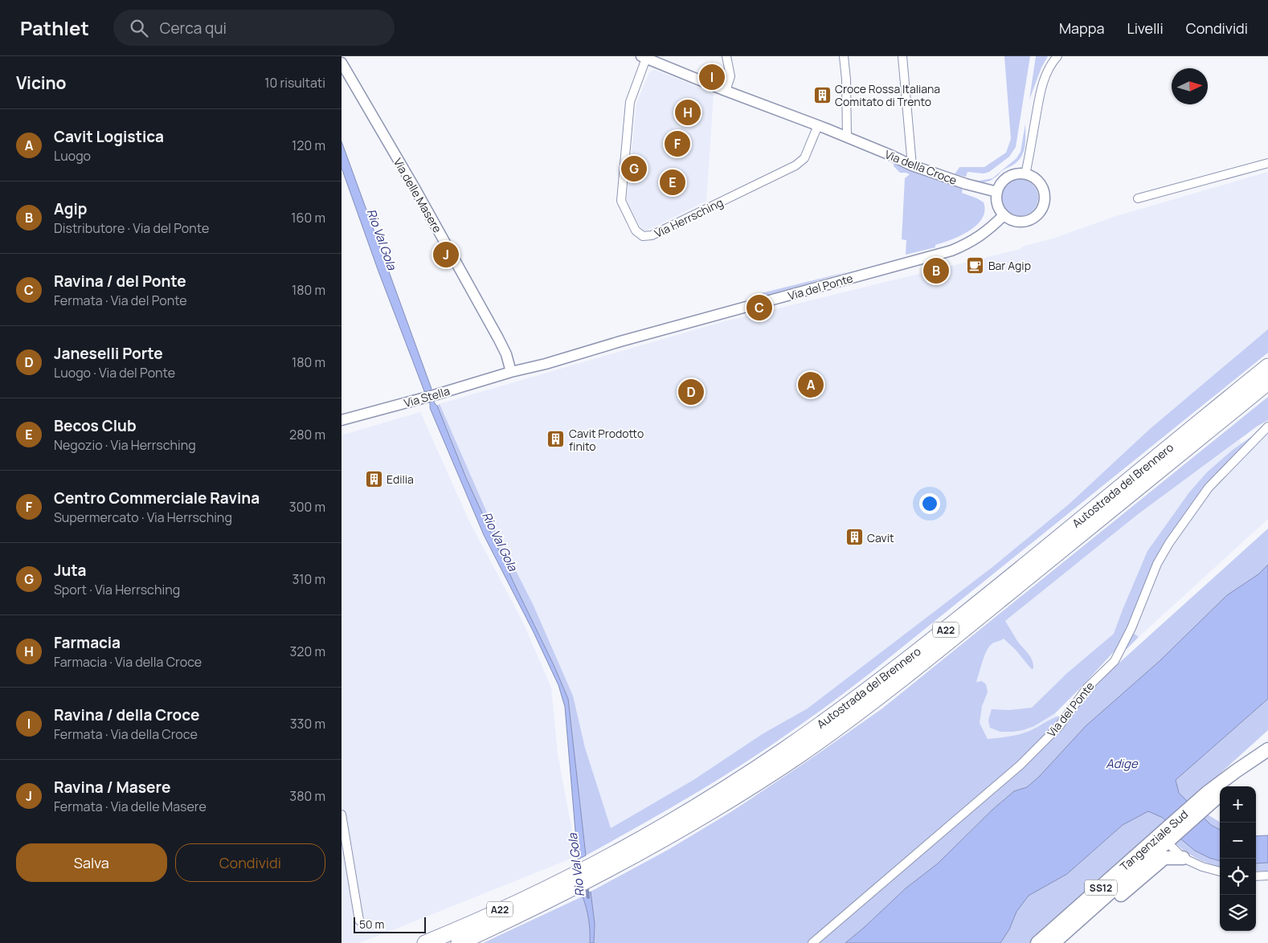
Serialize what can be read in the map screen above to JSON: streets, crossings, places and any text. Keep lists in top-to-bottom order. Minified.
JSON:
{"streets":{"highway":["Autostrada del Brennero","A22","Tangenziale Sud","SS12"],"street":["Via della Croce","Via delle Masere","Via Herrsching","Via del Ponte","Via Stella"]},"crossings":[["Via della Croce","Via Herrsching"],["Via della Croce","Via del Ponte"],["Via delle Masere","Via del Ponte"],["Via delle Masere","Via Stella"],["Via del Ponte","Via Stella"],["Tangenziale Sud","SS12"]],"water":["Rio Val Gola","Adige"],"places":{"building":["Croce Rossa Italiana Comitato di Trento","Cavit Prodotto finito","Edilia","Cavit"],"cafe":["Bar Agip"]},"scale_bar":"50 m","north":"right","page":{"header":"Pathlet","search":"Cerca qui","nav":["Mappa","Livelli","Condividi"],"heading":["Vicino","10 risultati"],"pins":["I","H","F","G","E","J","B","C","A","D"],"list":[{"mark":"A","name":"Cavit Logistica","note":"Luogo","value":"120 m"},{"mark":"B","name":"Agip","note":"Distributore · Via del Ponte","value":"160 m"},{"mark":"C","name":"Ravina / del Ponte","note":"Fermata · Via del Ponte","value":"180 m"},{"mark":"D","name":"Janeselli Porte","note":"Luogo · Via del Ponte","value":"180 m"},{"mark":"E","name":"Becos Club","note":"Negozio · Via Herrsching","value":"280 m"},{"mark":"F","name":"Centro Commerciale Ravina","note":"Supermercato · Via Herrsching","value":"300 m"},{"mark":"G","name":"Juta","note":"Sport · Via Herrsching","value":"310 m"},{"mark":"H","name":"Farmacia","note":"Farmacia · Via della Croce","value":"320 m"},{"mark":"I","name":"Ravina / della Croce","note":"Fermata · Via della Croce","value":"330 m"},{"mark":"J","name":"Ravina / Masere","note":"Fermata · Via delle Masere","value":"380 m"}],"map_buttons":["+","−"],"buttons":["Salva","Condividi"],"scale":"50 m"}}
